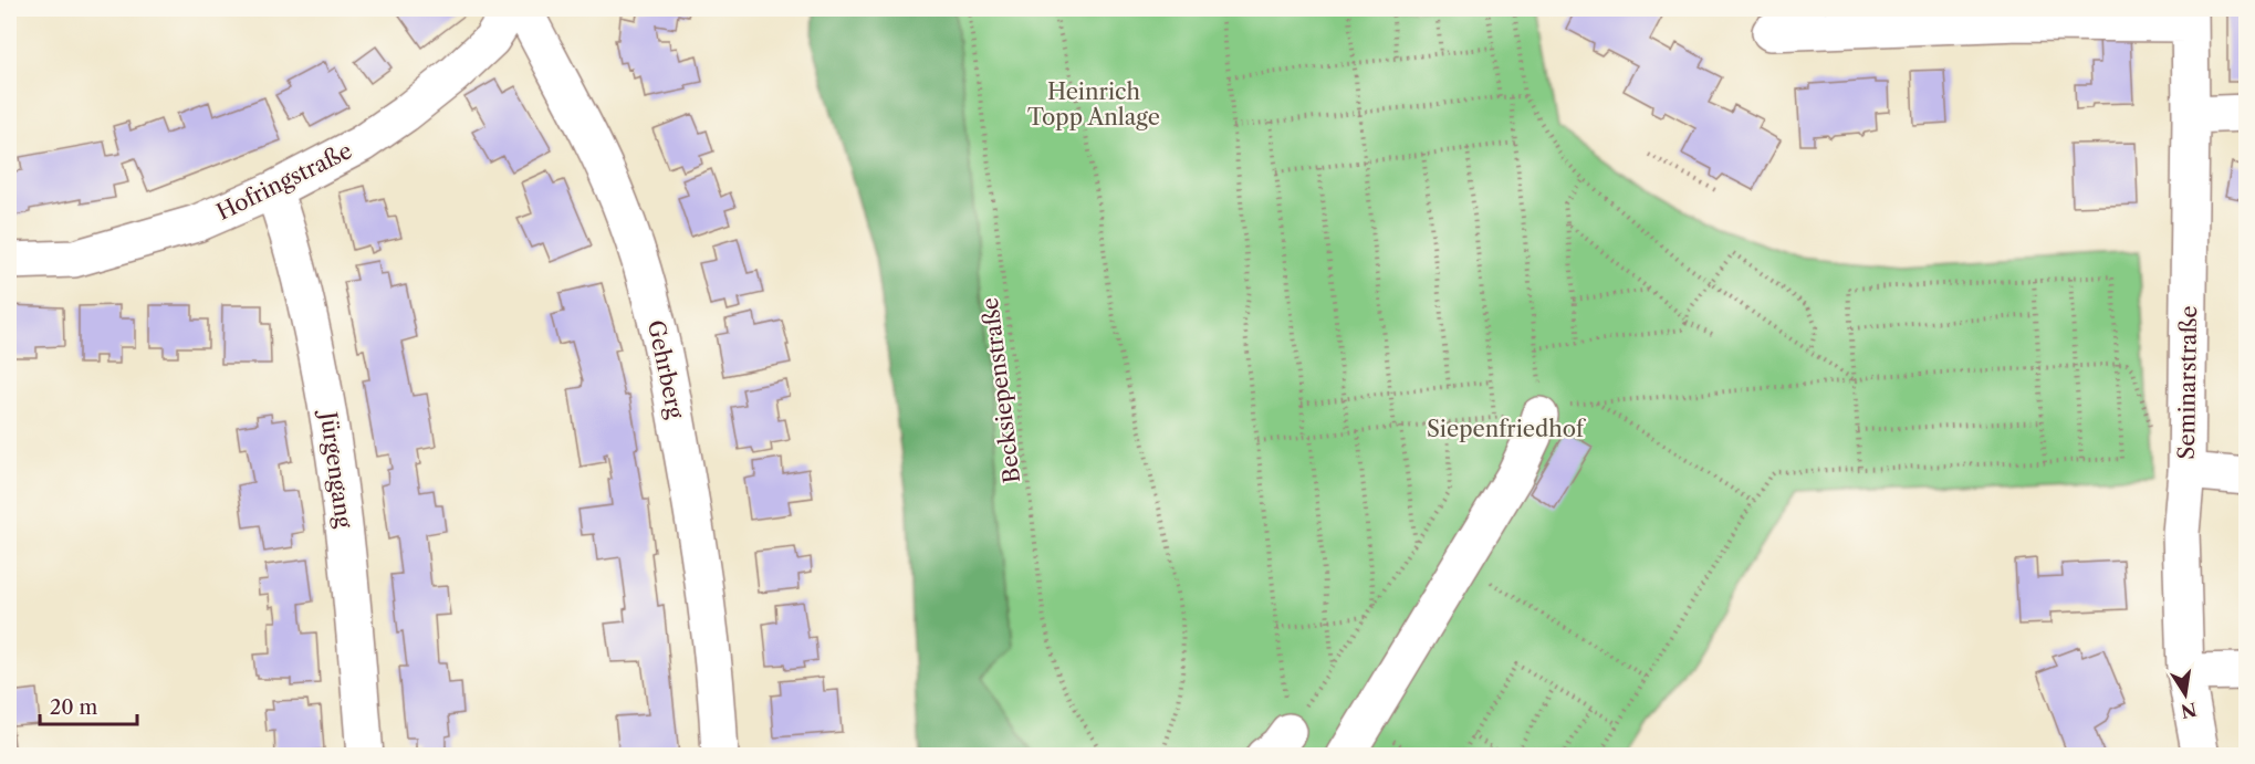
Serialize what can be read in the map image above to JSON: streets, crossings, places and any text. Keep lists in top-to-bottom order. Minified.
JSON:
{"streets":{"street":["Hofringstraße","Gehrberg","Seminarstraße","Jürgengang"],"path":["Becksiepenstraße"]},"crossings":[["Hofringstraße","Jürgengang"]],"parks":["Heinrich Topp Anlage","Siepenfriedhof"],"scale_bar":"20 m","north":"bottom"}
